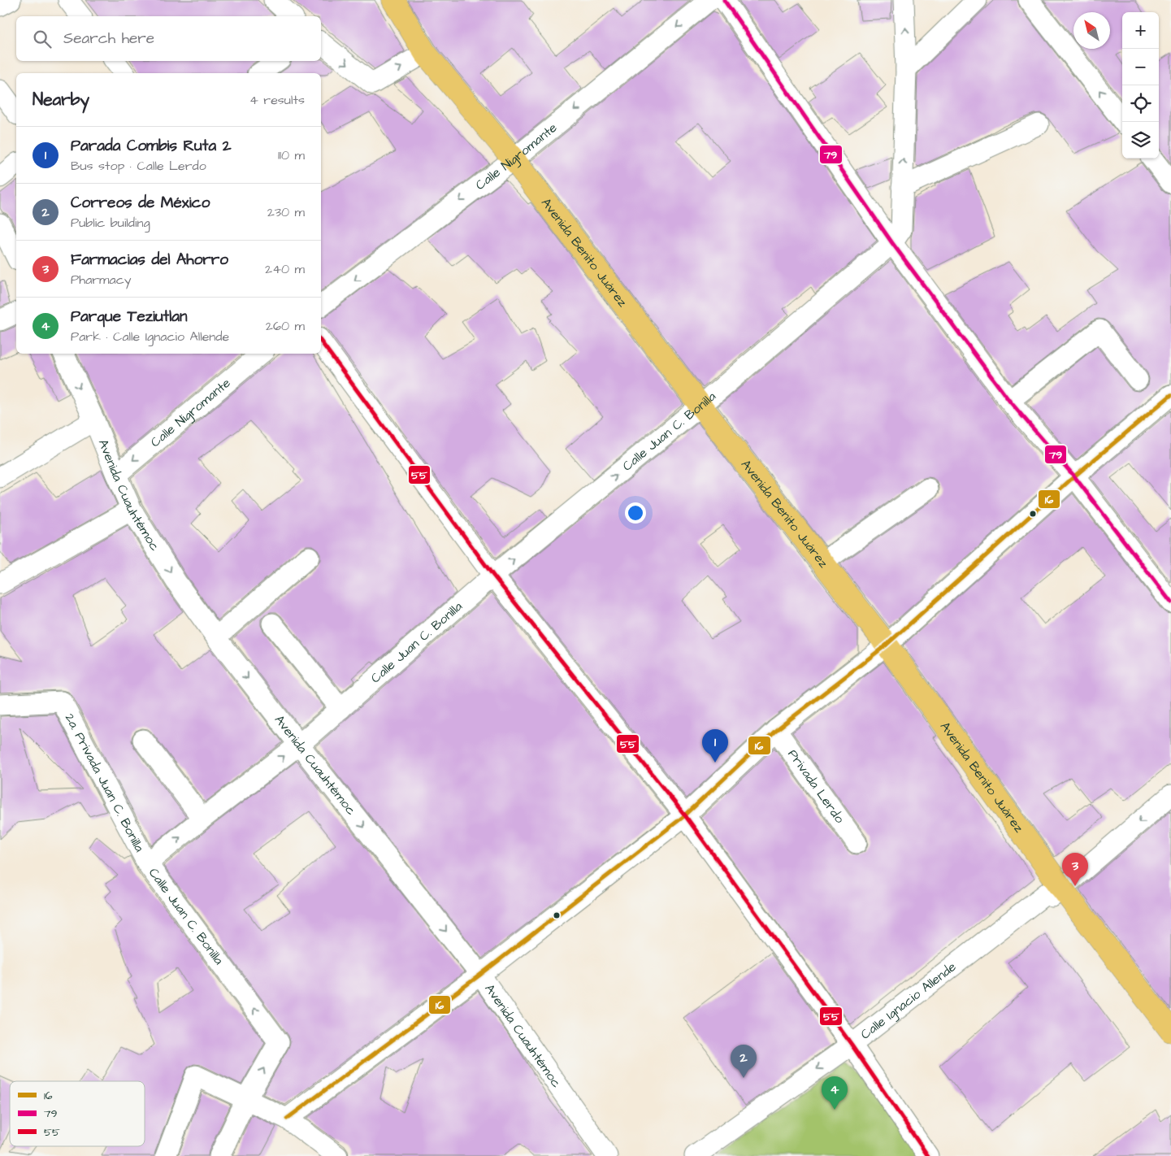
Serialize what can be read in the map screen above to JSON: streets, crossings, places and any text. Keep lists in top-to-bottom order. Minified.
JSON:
{"streets":{"main road":["Avenida Benito Juárez"],"street":["Calle Nigromante","Calle Juan C. Bonilla","Avenida Cuauhtémoc","2a. Privada Juan C. Bonilla","Privada Lerdo","Calle Ignacio Allende"]},"crossings":[["Calle Nigromante","Avenida Benito Juárez"],["Calle Nigromante","Avenida Cuauhtémoc"],["Avenida Benito Juárez","Calle Juan C. Bonilla"],["Avenida Benito Juárez","Calle Ignacio Allende"],["Calle Juan C. Bonilla","Avenida Cuauhtémoc"],["Calle Juan C. Bonilla","2a. Privada Juan C. Bonilla"]],"one_way":["Calle Nigromante","Calle Ignacio Allende"],"lines":["transit line 79","transit line 55","transit line 16"],"legend":["16","79","55"],"north":"top left","page":{"map_buttons":["+","−"],"search":"Search here","heading":["Nearby","4 results"],"list":[{"mark":"1","name":"Parada Combis Ruta 2","note":"Bus stop · Calle Lerdo","value":"110 m"},{"mark":"2","name":"Correos de México","note":"Public building","value":"230 m"},{"mark":"3","name":"Farmacias del Ahorro","note":"Pharmacy","value":"240 m"},{"mark":"4","name":"Parque Teziutlan","note":"Park · Calle Ignacio Allende","value":"260 m"}],"pins":["1","3","2","4"]}}
